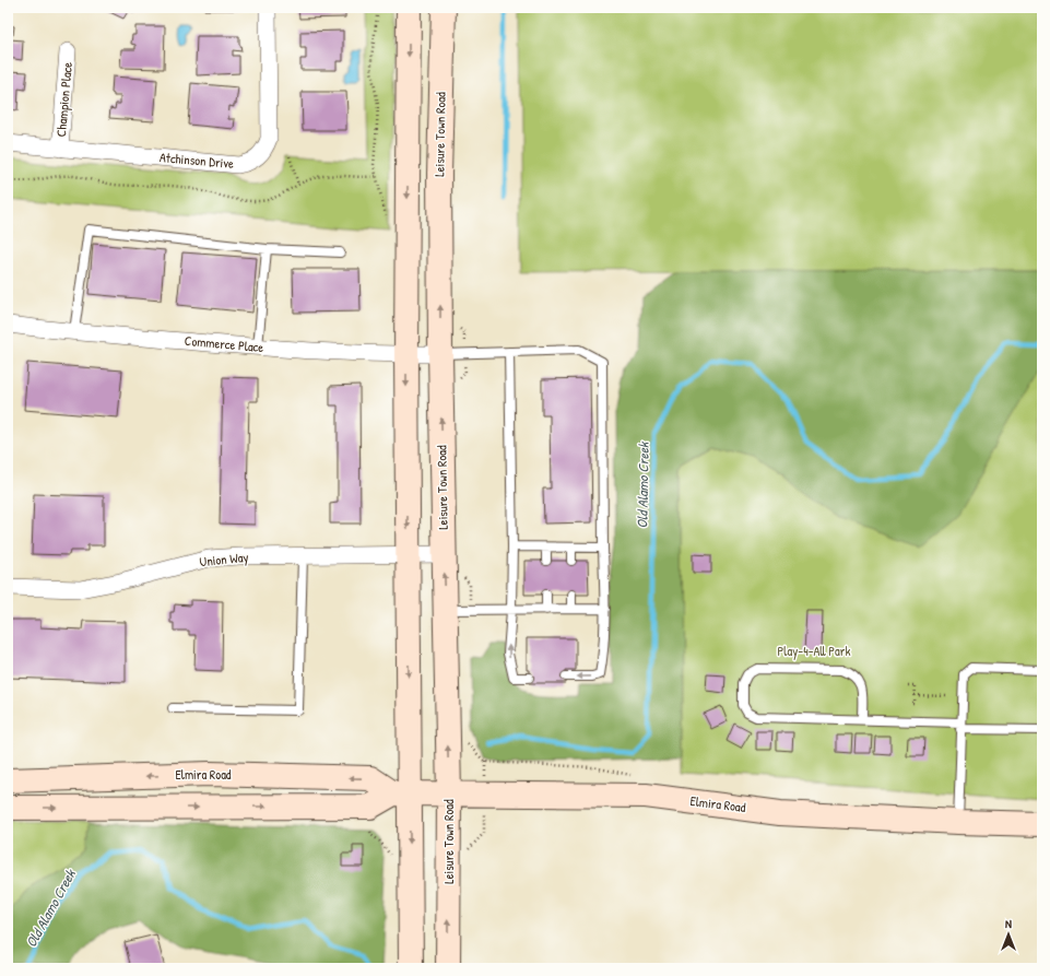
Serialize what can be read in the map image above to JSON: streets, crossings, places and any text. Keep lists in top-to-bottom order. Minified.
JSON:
{"streets":{"main road":["Leisure Town Road","Elmira Road"],"street":["Champion Place","Atchinson Drive","Commerce Place","Union Way"]},"crossings":[["Champion Place","Atchinson Drive"],["Leisure Town Road","Commerce Place"],["Leisure Town Road","Union Way"],["Leisure Town Road","Elmira Road"]],"water":["Old Alamo Creek"],"parks":["Play-4-All Park"],"north":"top"}
